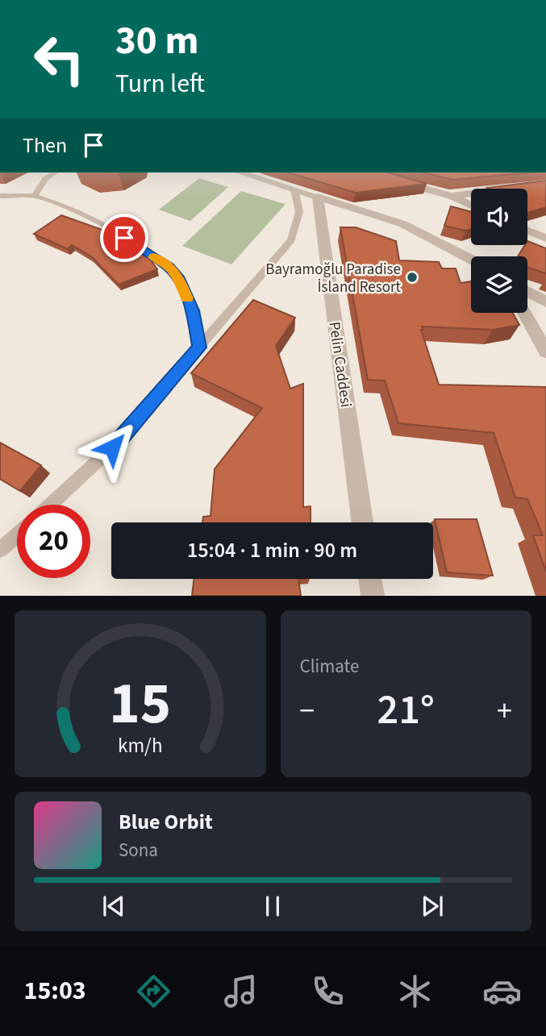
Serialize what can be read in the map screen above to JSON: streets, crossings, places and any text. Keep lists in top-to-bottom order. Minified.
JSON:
{"streets":{"street":["Pelin Caddesi"]},"places":["Bayramoğlu Paradise İsland Resort"],"page":{"turn":["30 m","Turn left"],"then":"Then","limit":"20","trip":"15:04 · 1 min · 90 m","tile":"Climate","heat":["−","21°","+"],"song":["Blue Orbit","Sona"],"tabs":"15:03","gauge":["15","km/h"]}}
